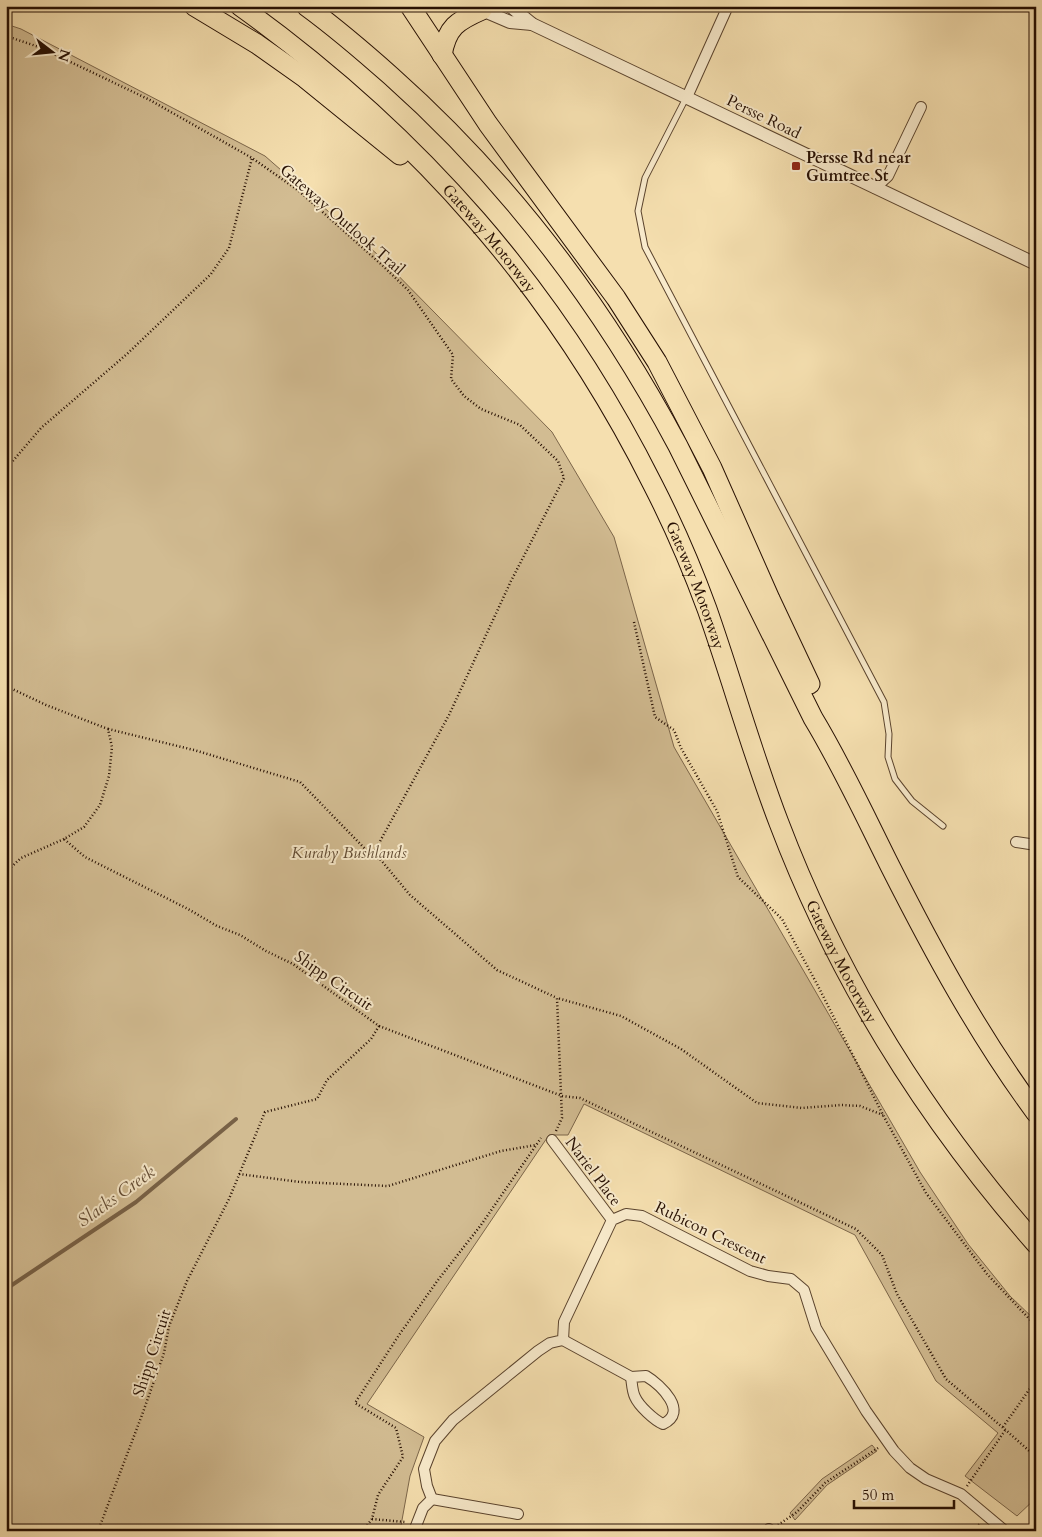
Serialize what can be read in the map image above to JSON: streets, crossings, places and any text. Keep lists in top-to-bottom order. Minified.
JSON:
{"streets":{"highway":["Gateway Motorway"],"street":["Persse Road","Nariel Place","Rubicon Crescent"],"path":["Gateway Outlook Trail","Shipp Circuit"]},"crossings":[["Nariel Place","Rubicon Crescent"]],"water":["Slacks Creek"],"parks":["Kuraby Bushlands"],"places":{"transit":["Persse Rd near Gumtree St"]},"scale_bar":"50 m","north":"right"}
